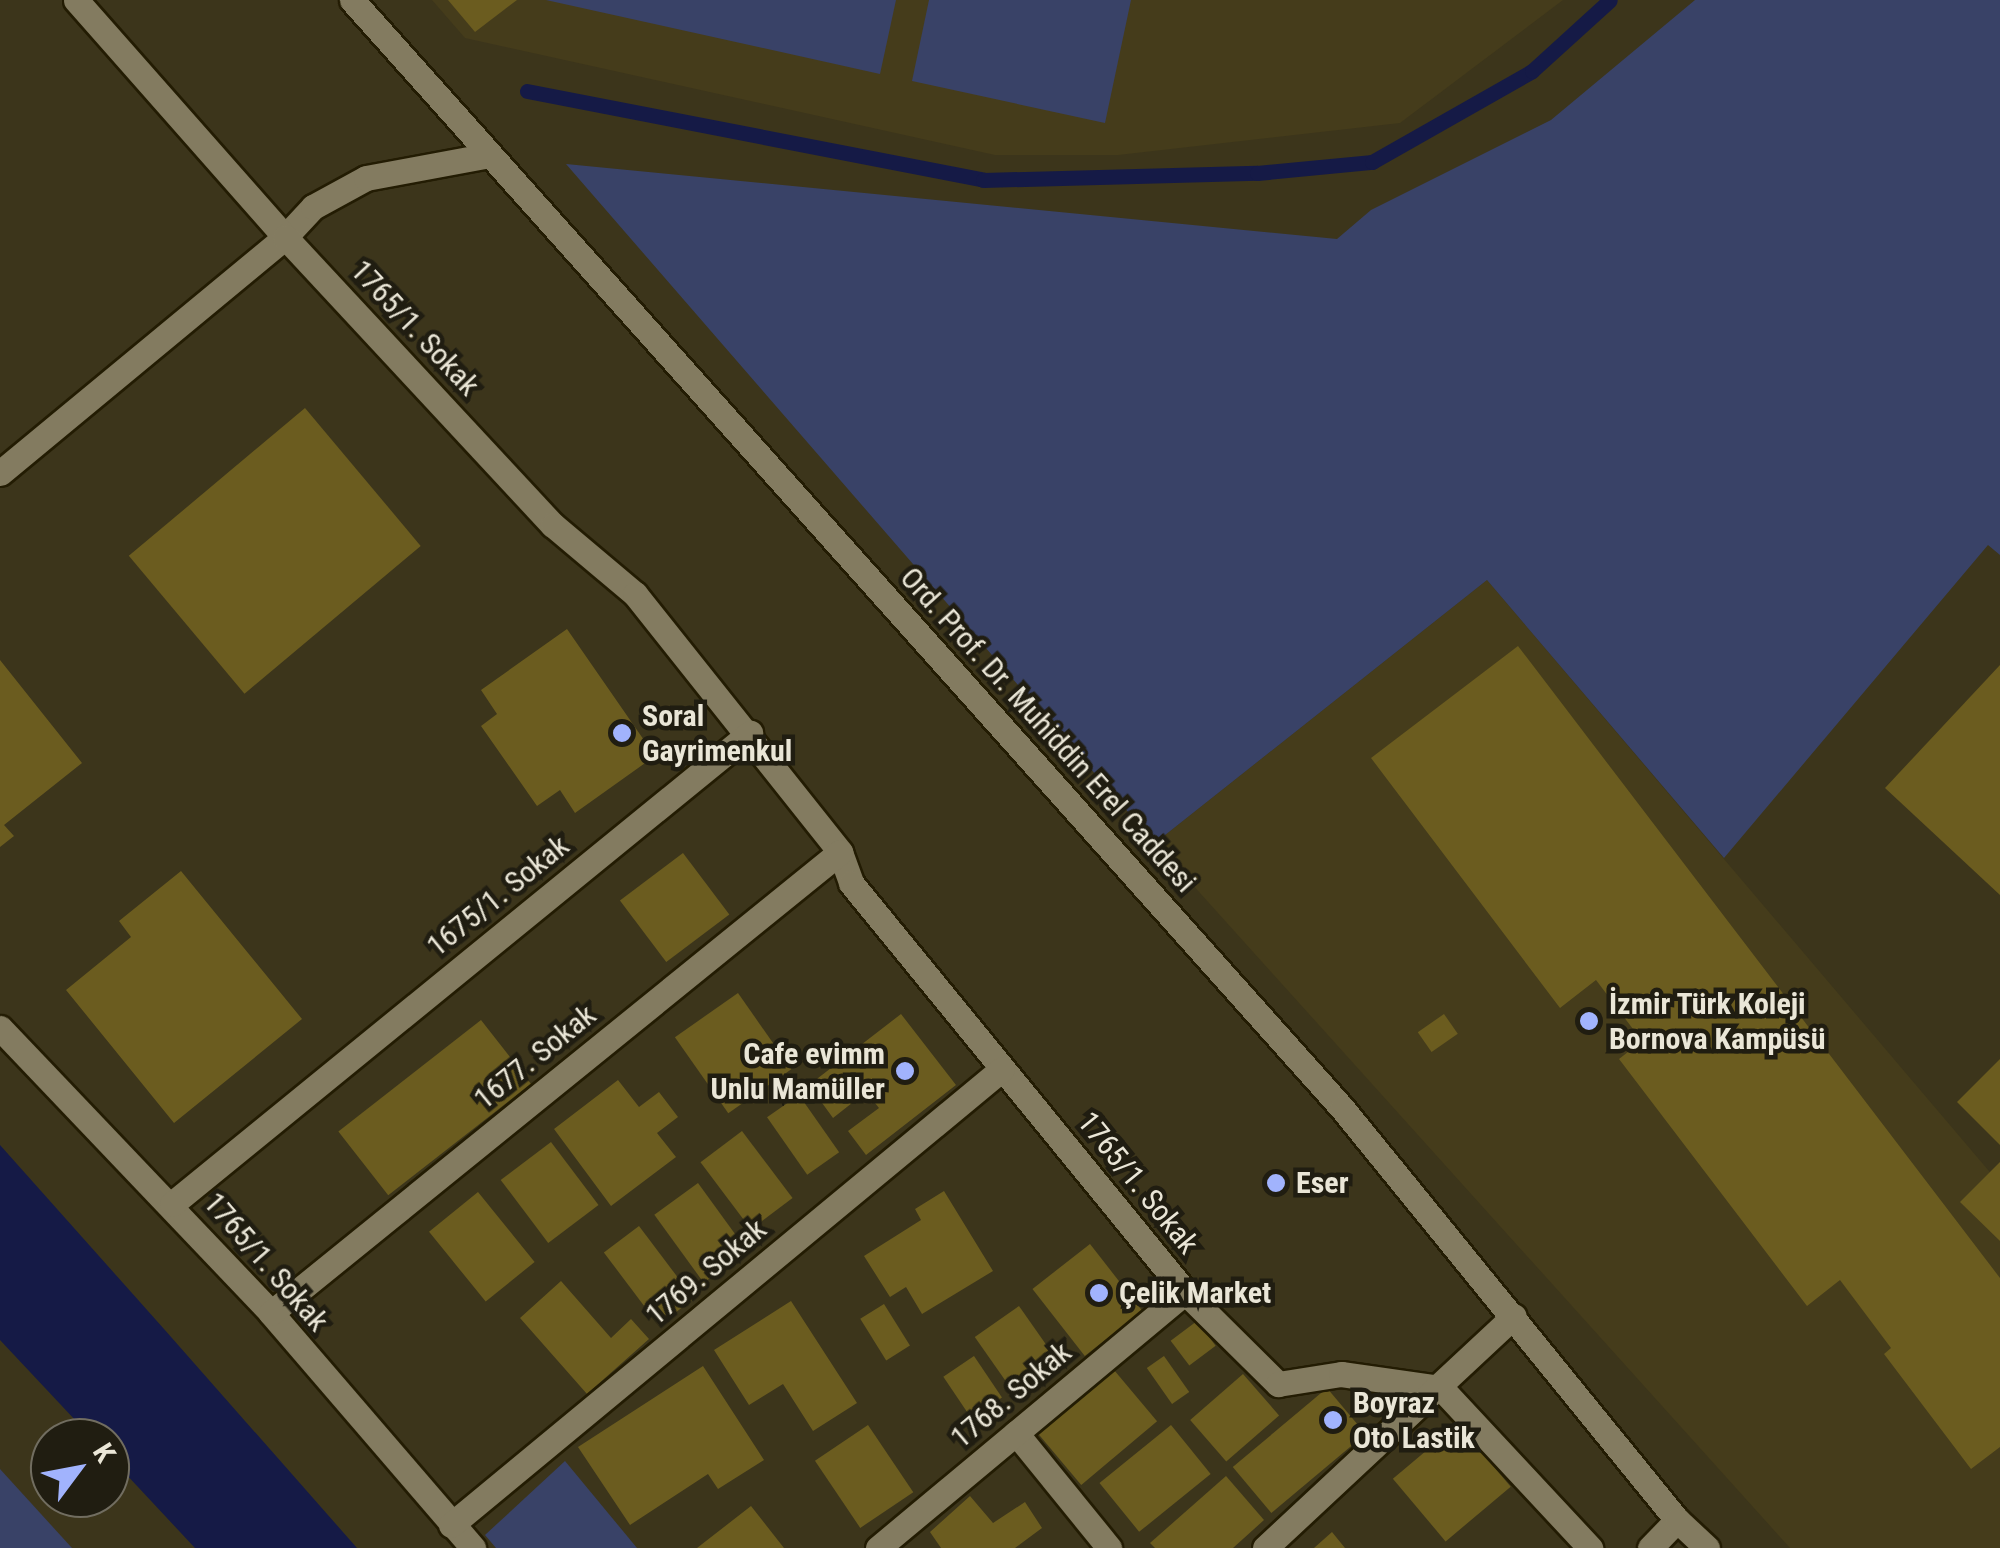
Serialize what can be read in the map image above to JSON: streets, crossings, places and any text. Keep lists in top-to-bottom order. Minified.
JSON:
{"streets":{"street":["1765/1. Sokak","Ord. Prof. Dr. Muhiddin Erel Caddesi","1675/1. Sokak","1677. Sokak","1769. Sokak","1768. Sokak"]},"crossings":[["1765/1. Sokak","1675/1. Sokak"],["1765/1. Sokak","1677. Sokak"],["1765/1. Sokak","1769. Sokak"],["1765/1. Sokak","1768. Sokak"]],"places":["Soral Gayrimenkul","İzmir Türk Koleji Bornova Kampüsü","Cafe evimm Unlu Mamüller","Eser","Çelik Market","Boyraz Oto Lastik"],"north":"top right"}
